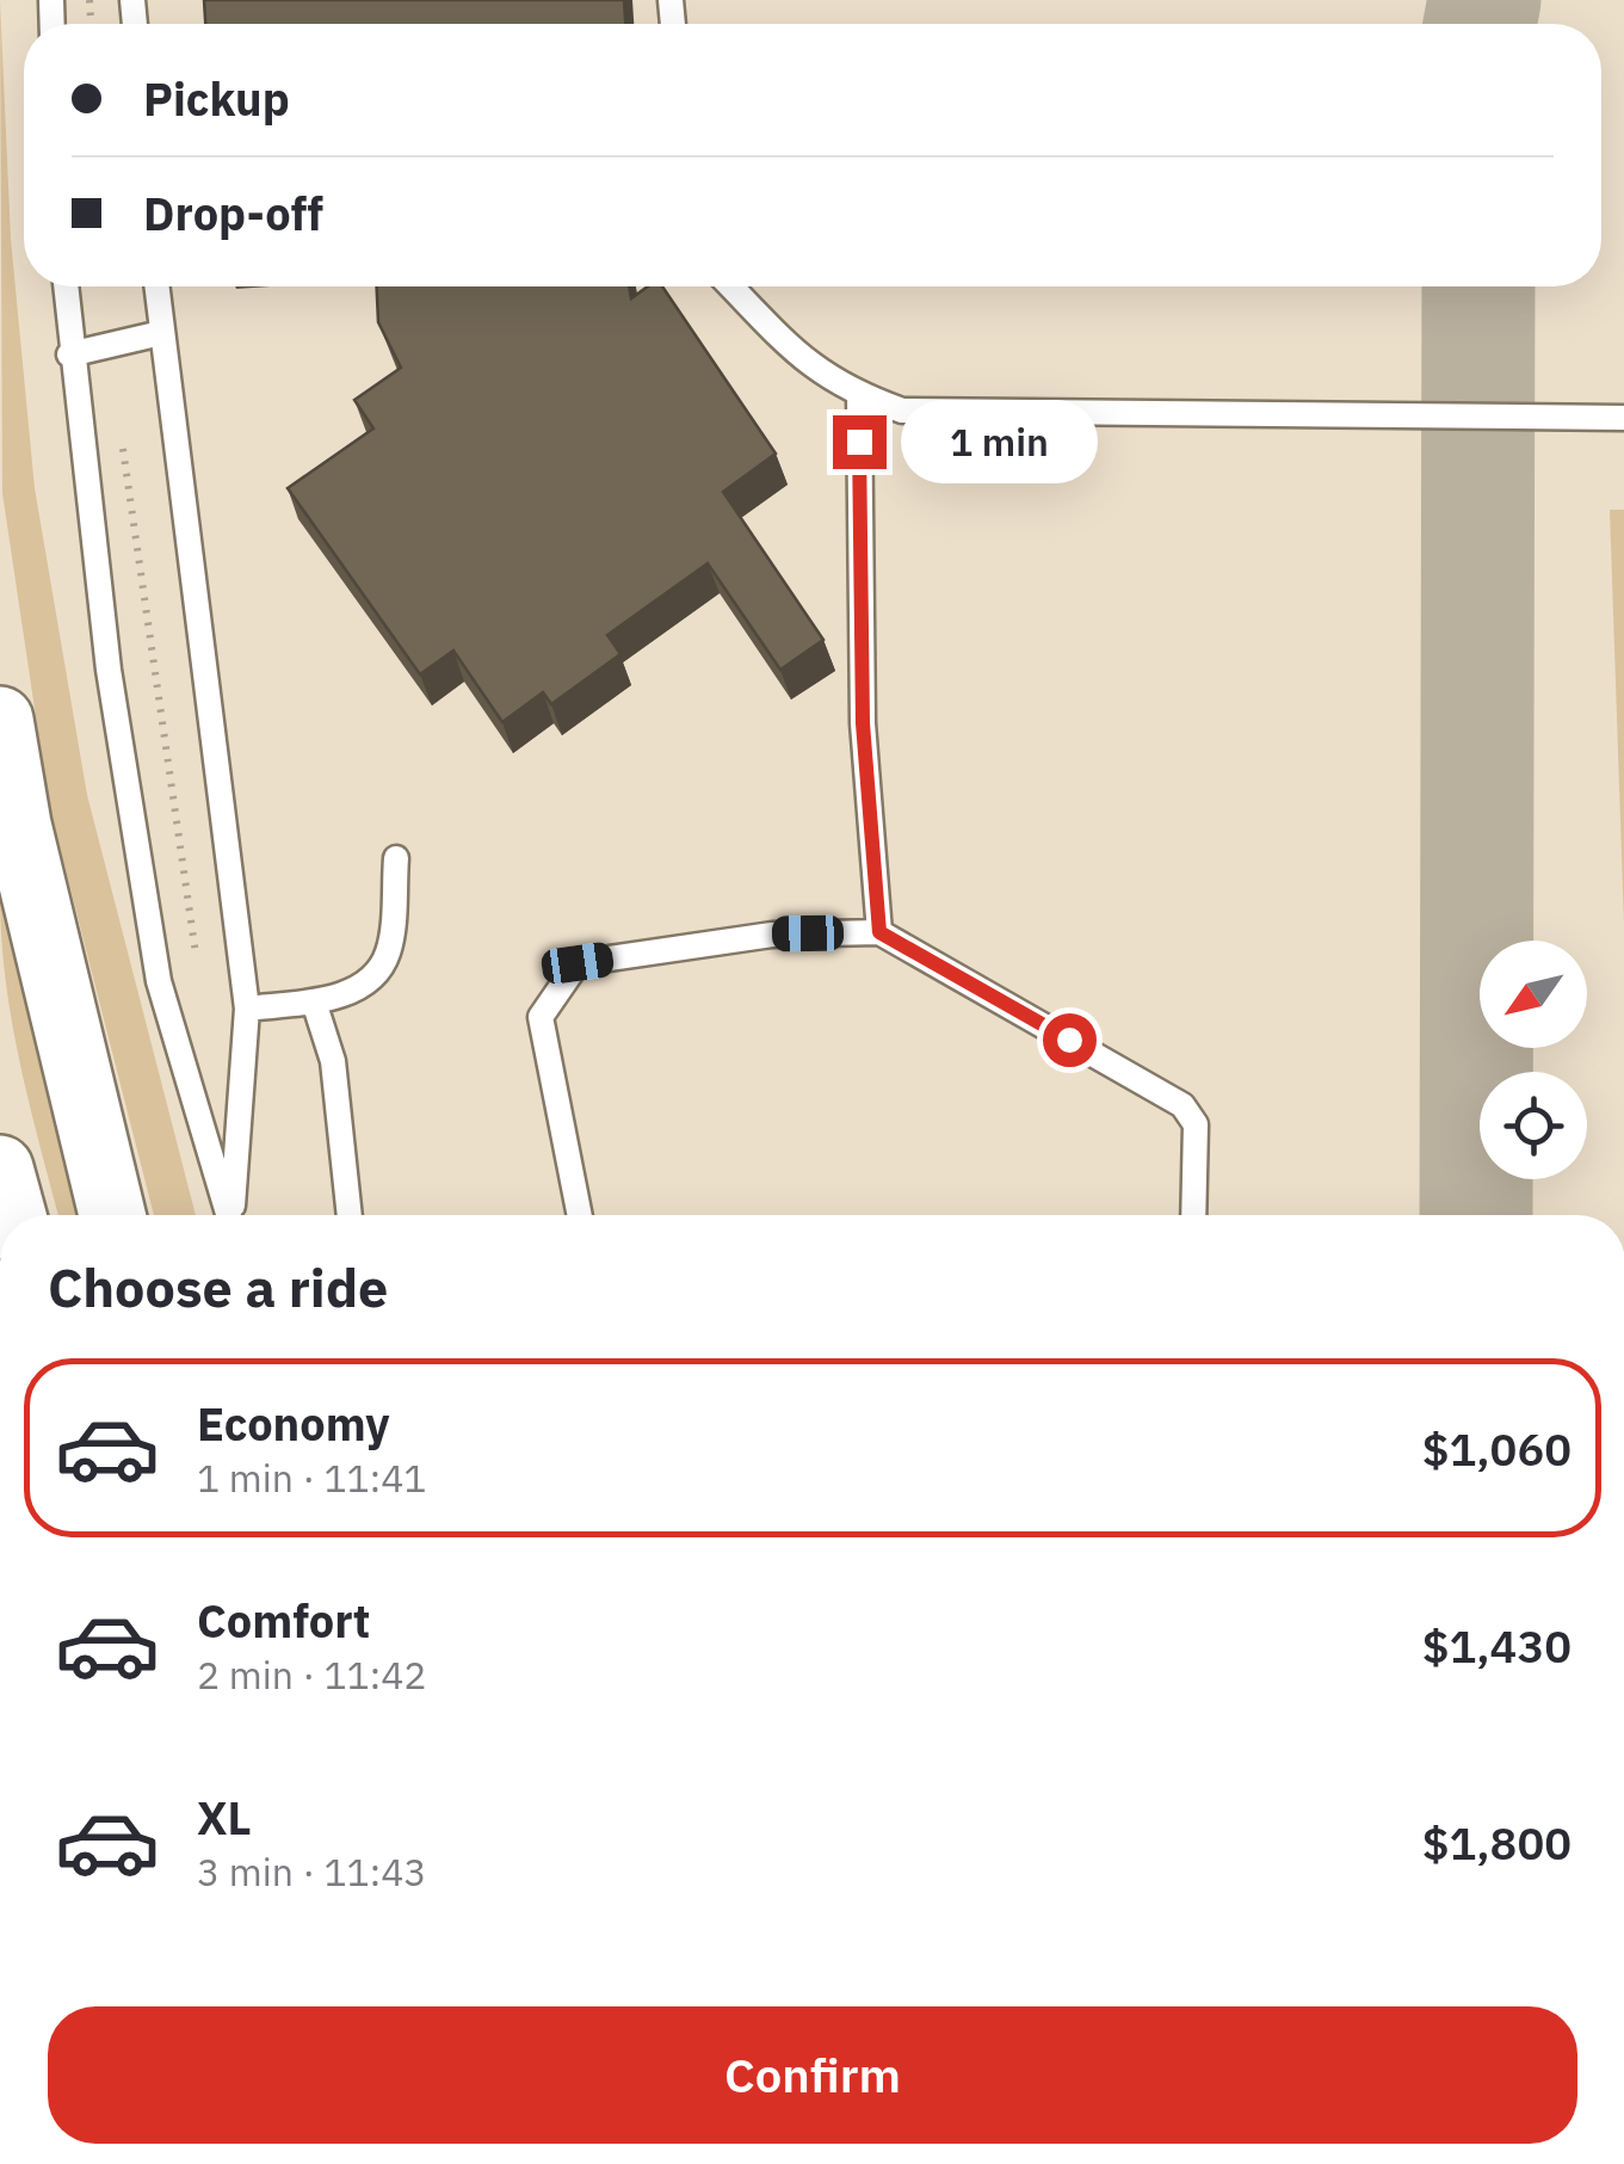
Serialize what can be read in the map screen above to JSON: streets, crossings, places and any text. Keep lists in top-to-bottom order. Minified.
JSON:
{"north":"bottom left","page":{"banner":["Pickup","Drop-off"],"bubble":"1 min","heading":"Choose a ride","list":[{"name":"Economy","note":"1 min · 11:41","value":"$1,060"},{"name":"Comfort","note":"2 min · 11:42","value":"$1,430"},{"name":"XL","note":"3 min · 11:43","value":"$1,800"}],"buttons":"Confirm"}}
